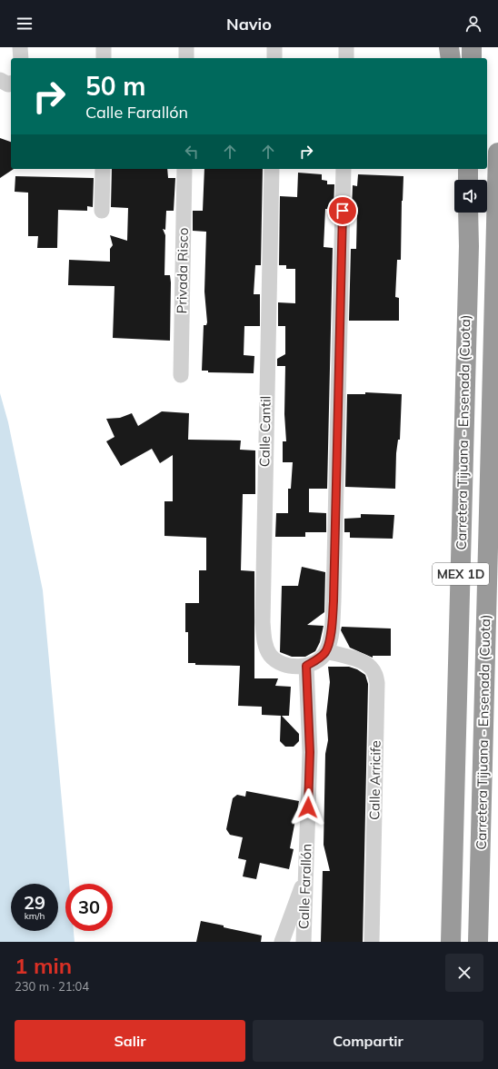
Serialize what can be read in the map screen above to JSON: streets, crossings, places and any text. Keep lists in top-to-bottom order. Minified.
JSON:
{"streets":{"highway":["Carretera Tijuana - Ensenada (Cuota)","MEX 1D"],"street":["Privada Risco","Calle Cantil","Calle Arricife","Calle Farallón"]},"crossings":[["Calle Cantil","Calle Farallón"]],"page":{"header":"Navio","turn":["50 m","Calle Farallón"],"speed":"29 km/h","limit":"30","heading":["1 min","230 m · 21:04"],"buttons":["Salir","Compartir"]}}
